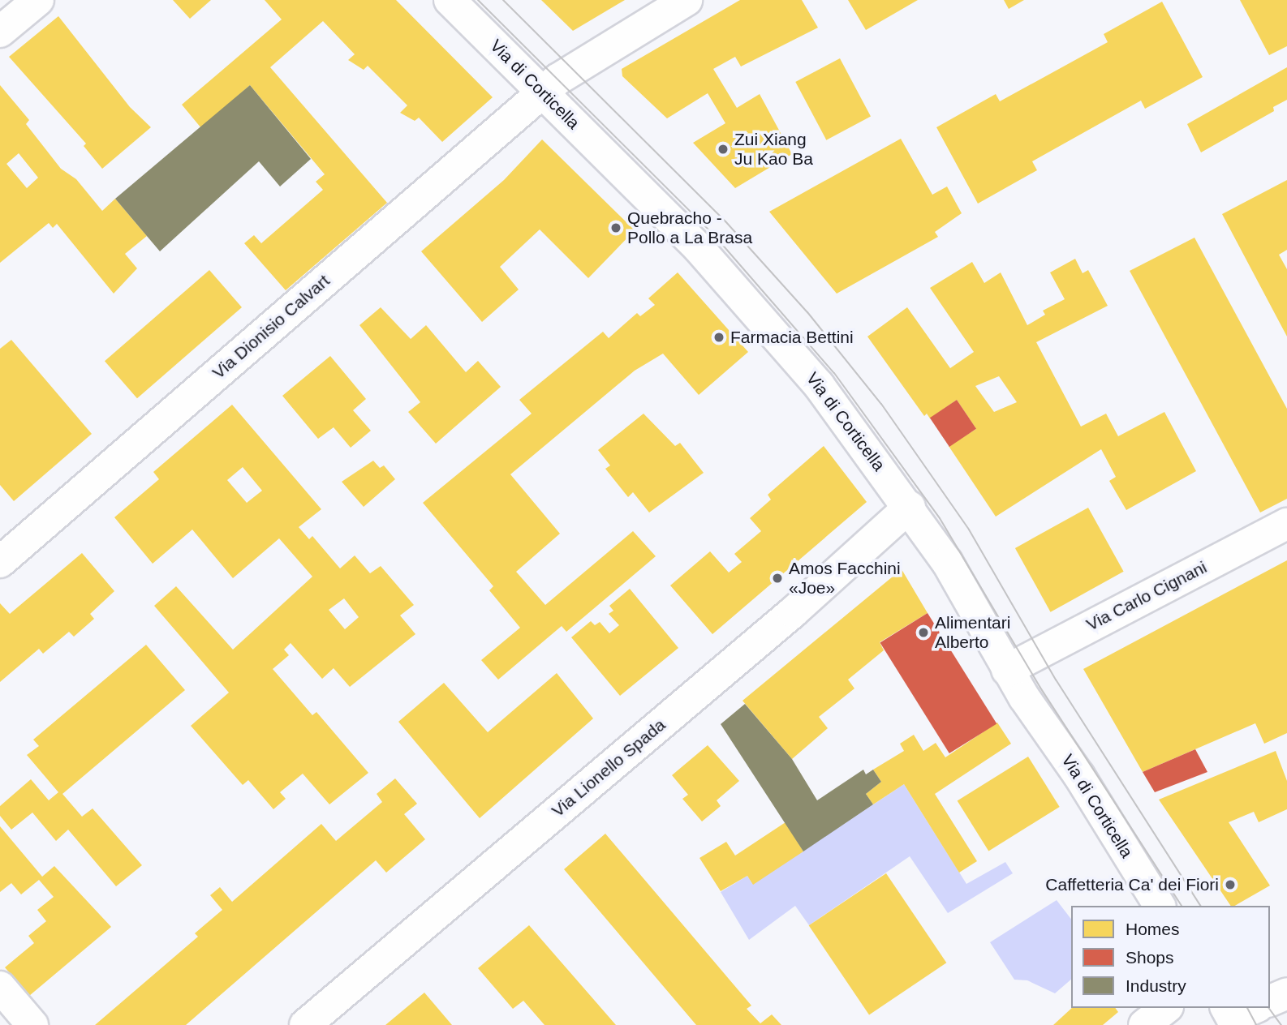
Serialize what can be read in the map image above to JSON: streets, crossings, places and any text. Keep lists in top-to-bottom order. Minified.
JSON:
{"streets":{"street":["Via di Corticella","Via Dionisio Calvart","Via Carlo Cignani","Via Lionello Spada"]},"crossings":[["Via di Corticella","Via Dionisio Calvart"],["Via di Corticella","Via Carlo Cignani"],["Via di Corticella","Via Lionello Spada"]],"places":["Zui Xiang Ju Kao Ba","Quebracho - Pollo a La Brasa","Farmacia Bettini","Amos Facchini «Joe»","Alimentari Alberto","Caffetteria Ca' dei Fiori"],"legend":["Homes","Shops","Industry"]}
